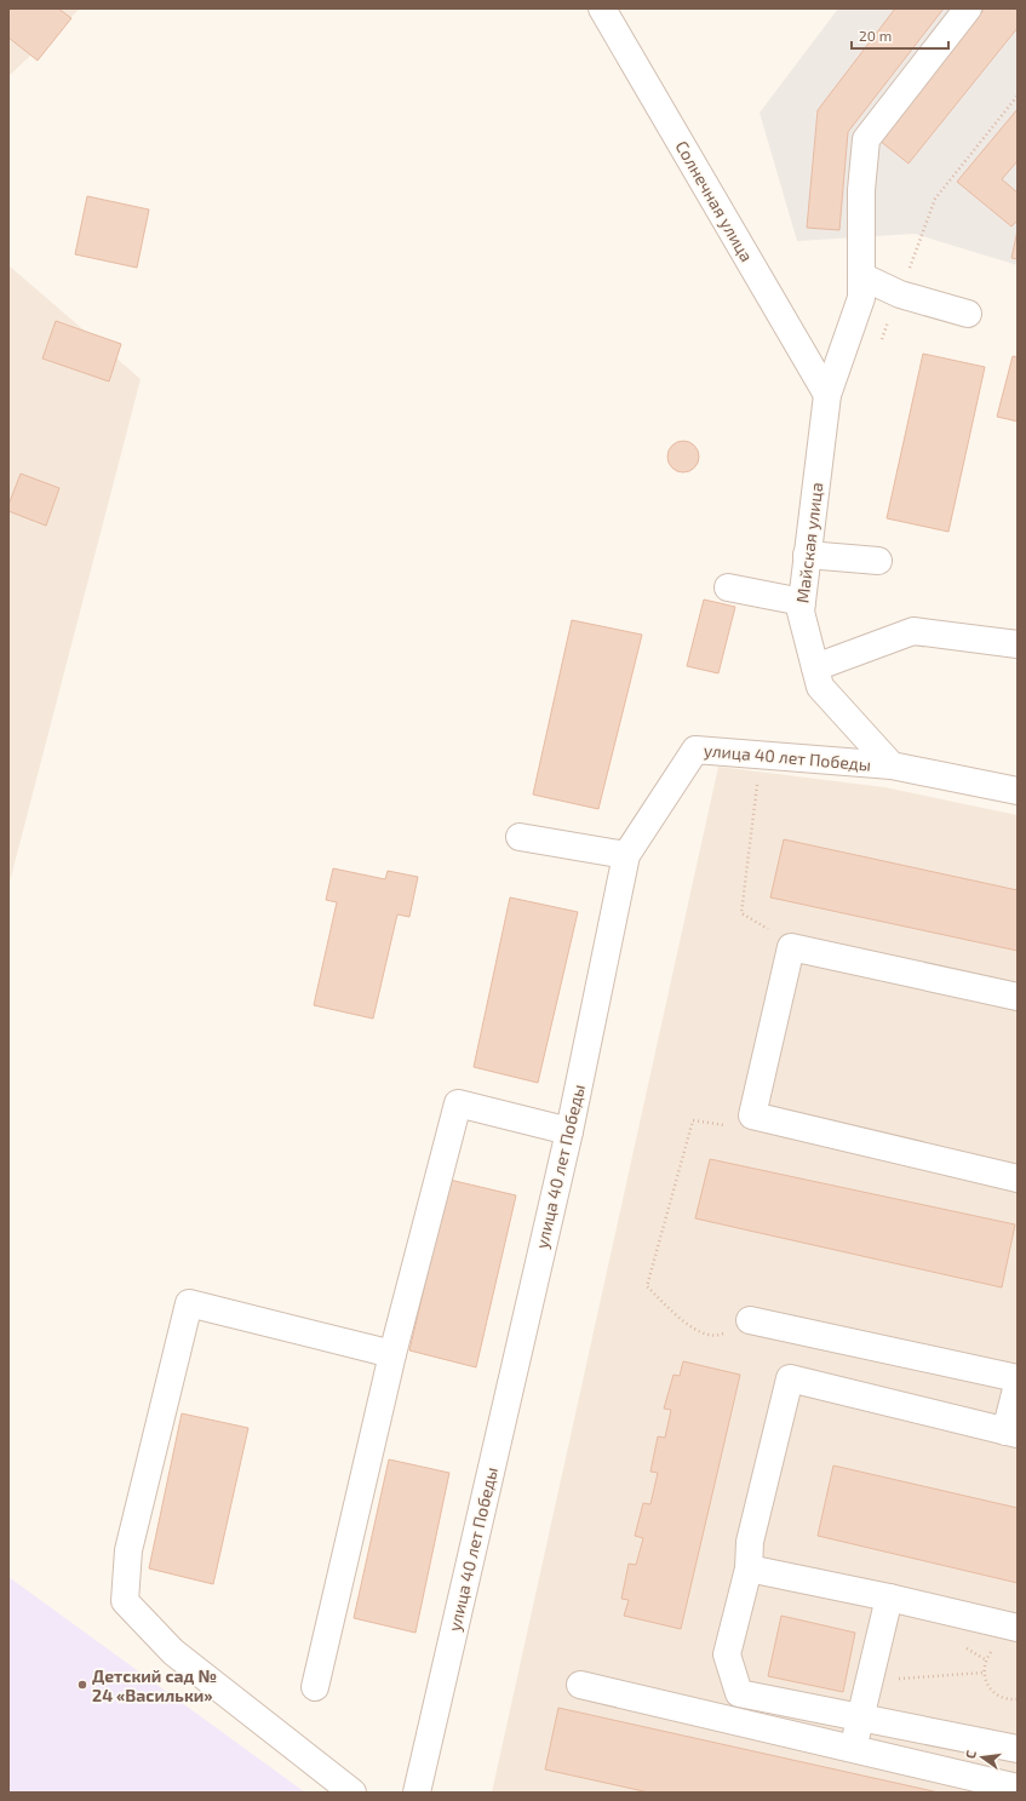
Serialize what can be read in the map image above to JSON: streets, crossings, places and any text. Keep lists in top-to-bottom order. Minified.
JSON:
{"streets":{"street":["Солнечная улица","Майская улица","улица 40 лет Победы"]},"crossings":[["Солнечная улица","Майская улица"],["Майская улица","улица 40 лет Победы"]],"places":["Детский сад № 24 «Васильки»"],"scale_bar":"20 m","north":"left"}
